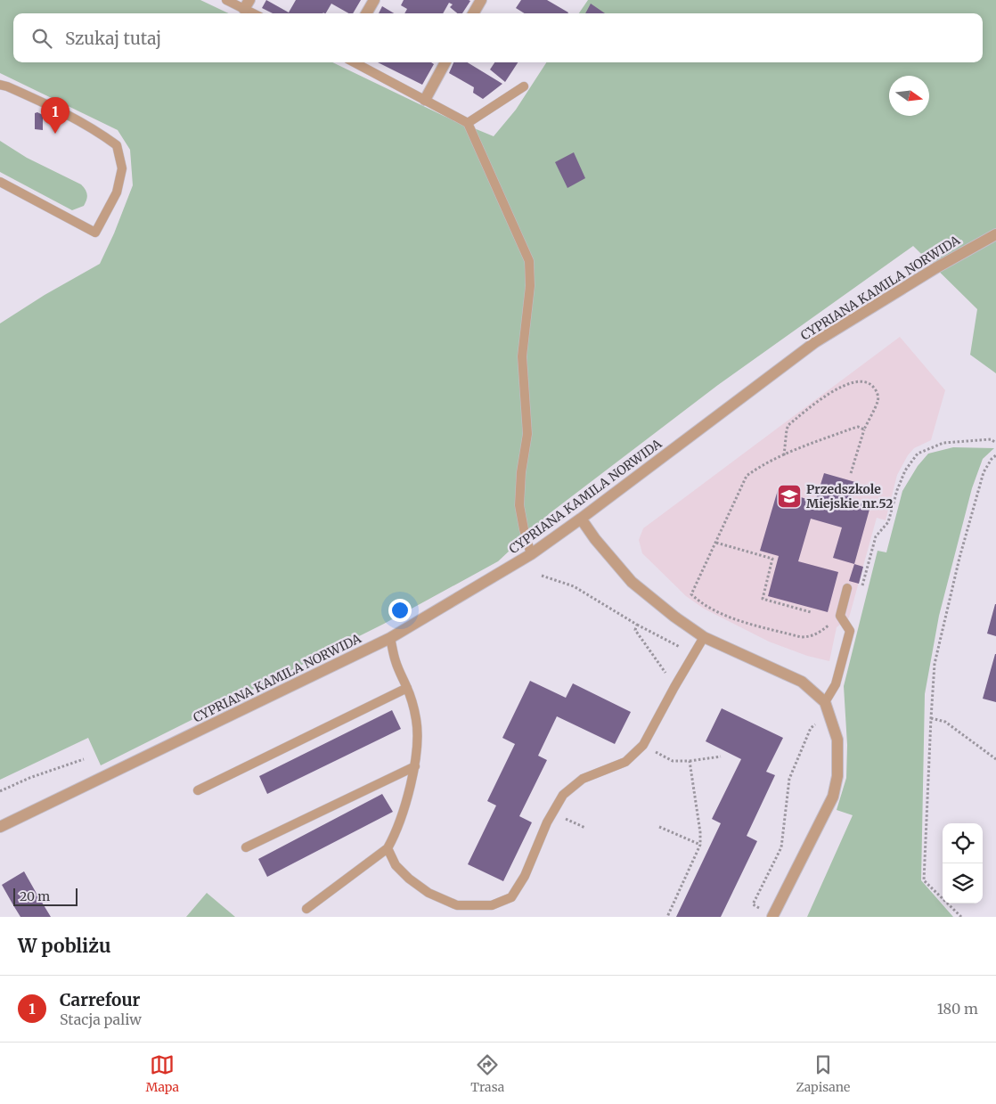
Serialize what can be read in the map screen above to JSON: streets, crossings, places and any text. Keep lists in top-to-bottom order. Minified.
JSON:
{"streets":{"street":["CYPRIANA KAMILA NORWIDA"]},"places":{"school or university":["Przedszkole Miejskie nr.52"]},"scale_bar":"20 m","north":"right","page":{"search":"Szukaj tutaj","pins":"1","scale":"20 m","heading":"W pobliżu","list":[{"mark":"1","name":"Carrefour","note":"Stacja paliw","value":"180 m"}],"nav":["Mapa","Trasa","Zapisane"]}}
